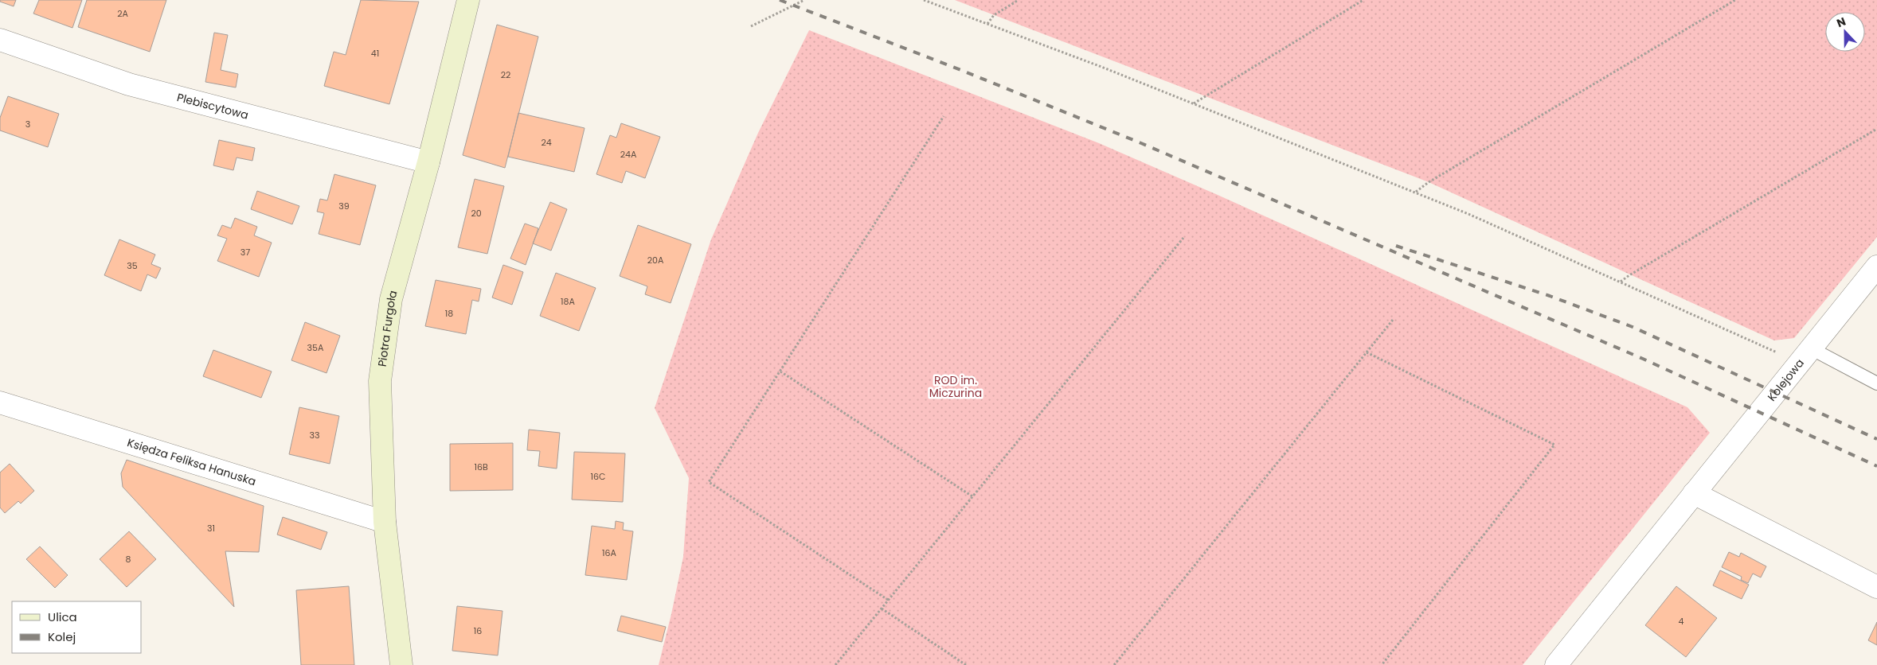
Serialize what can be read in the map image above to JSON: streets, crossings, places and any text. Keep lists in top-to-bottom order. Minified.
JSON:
{"streets":{"street":["Plebiscytowa","Piotra Furgoła","Kolejowa","Księdza Feliksa Hanuska"]},"crossings":[["Plebiscytowa","Piotra Furgoła"],["Piotra Furgoła","Księdza Feliksa Hanuska"]],"parks":["ROD im. Miczurina"],"house_numbers":["2A","41","22","3","24","24A","39","20","37","20A","35","18A","18","35A","33","16B","16C","31","16A","8","4","16"],"legend":["Ulica","Kolej"],"north":"top"}
